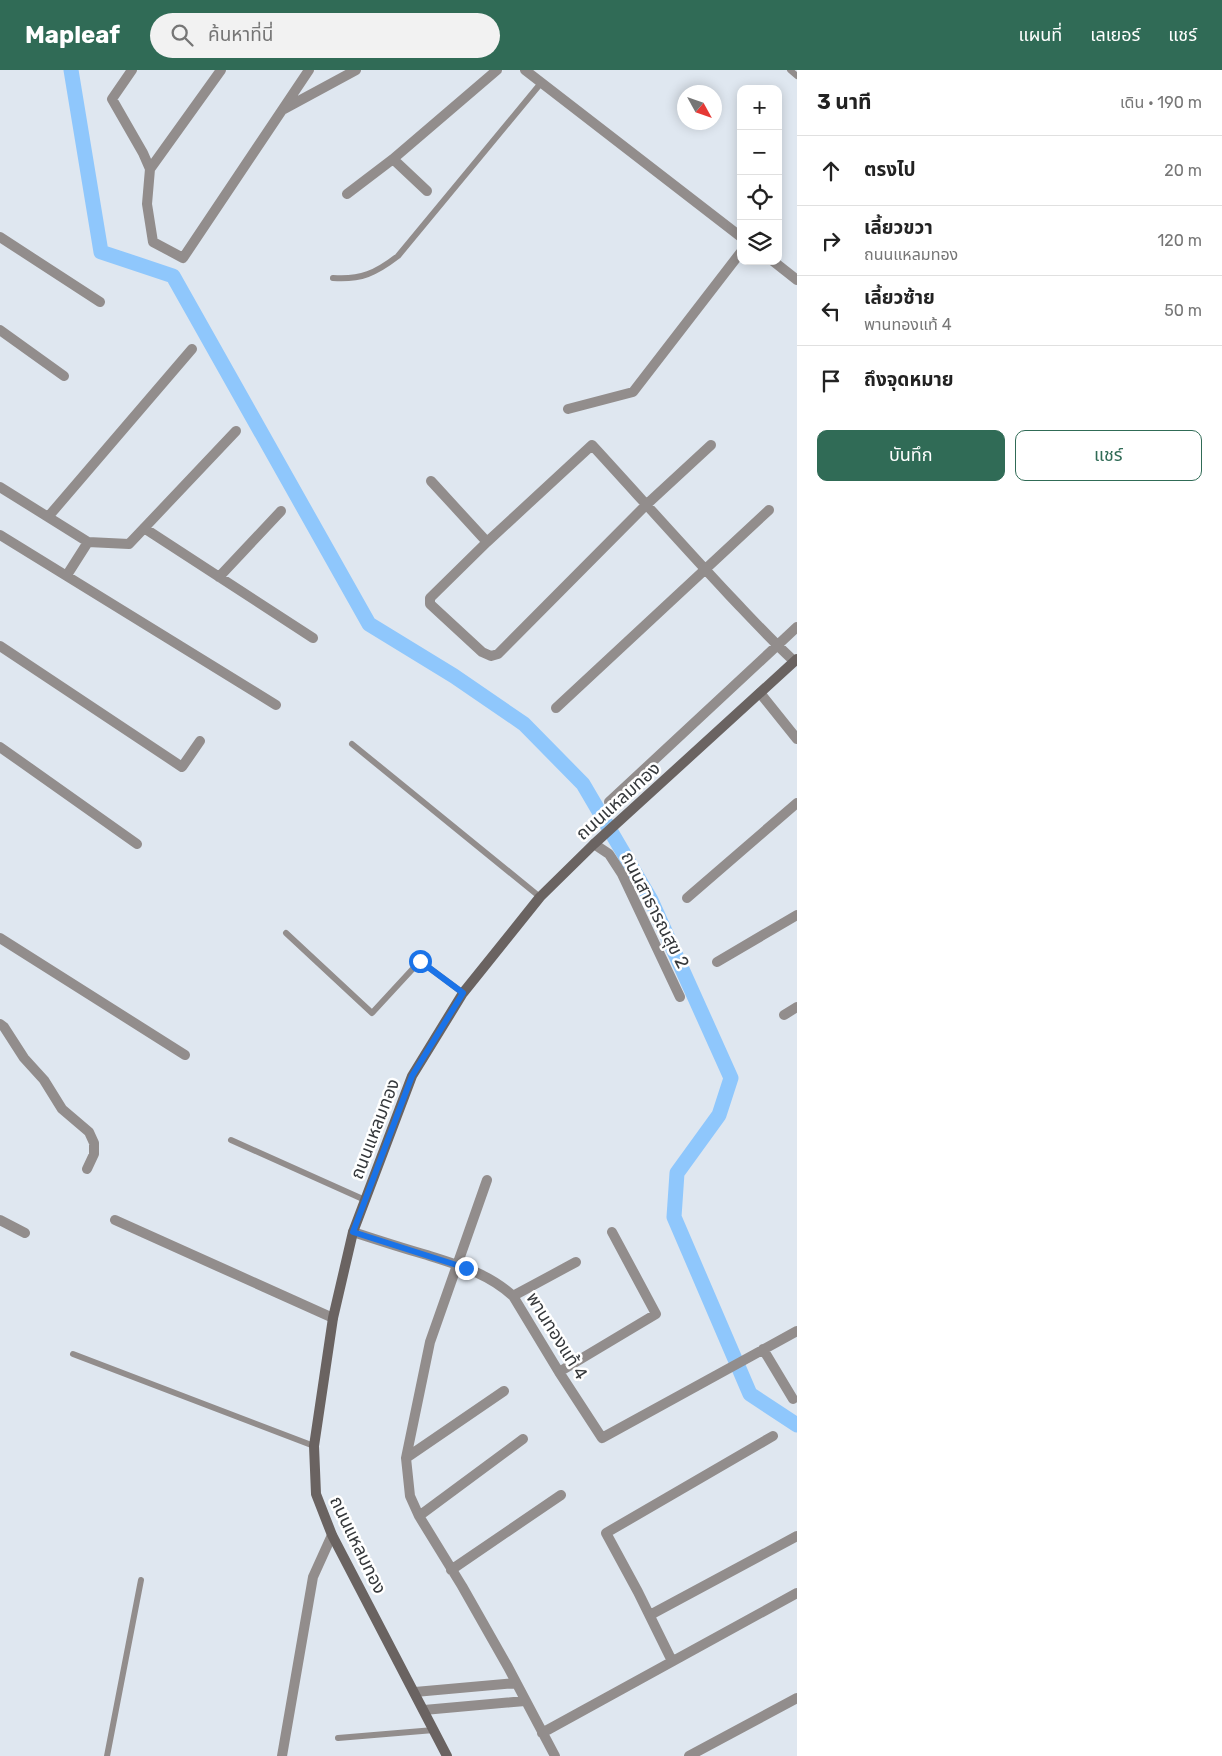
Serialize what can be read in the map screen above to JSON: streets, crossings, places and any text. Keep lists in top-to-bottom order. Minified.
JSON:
{"streets":{"main road":["ถนนแหลมทอง"],"street":["ถนนสาธารณสุข 2","พานทองแท้ 4"]},"crossings":[["ถนนแหลมทอง","ถนนสาธารณสุข 2"],["ถนนแหลมทอง","พานทองแท้ 4"]],"north":"bottom right","page":{"header":"Mapleaf","search":"ค้นหาที่นี่","nav":["แผนที่","เลเยอร์","แชร์"],"heading":["3 นาที","เดิน · 190 m"],"map_buttons":["+","−"],"list":[["ตรงไป","20 m"],["เลี้ยวขวา","ถนนแหลมทอง","120 m"],["เลี้ยวซ้าย","พานทองแท้ 4","50 m"],"ถึงจุดหมาย"],"buttons":["บันทึก","แชร์"]}}
